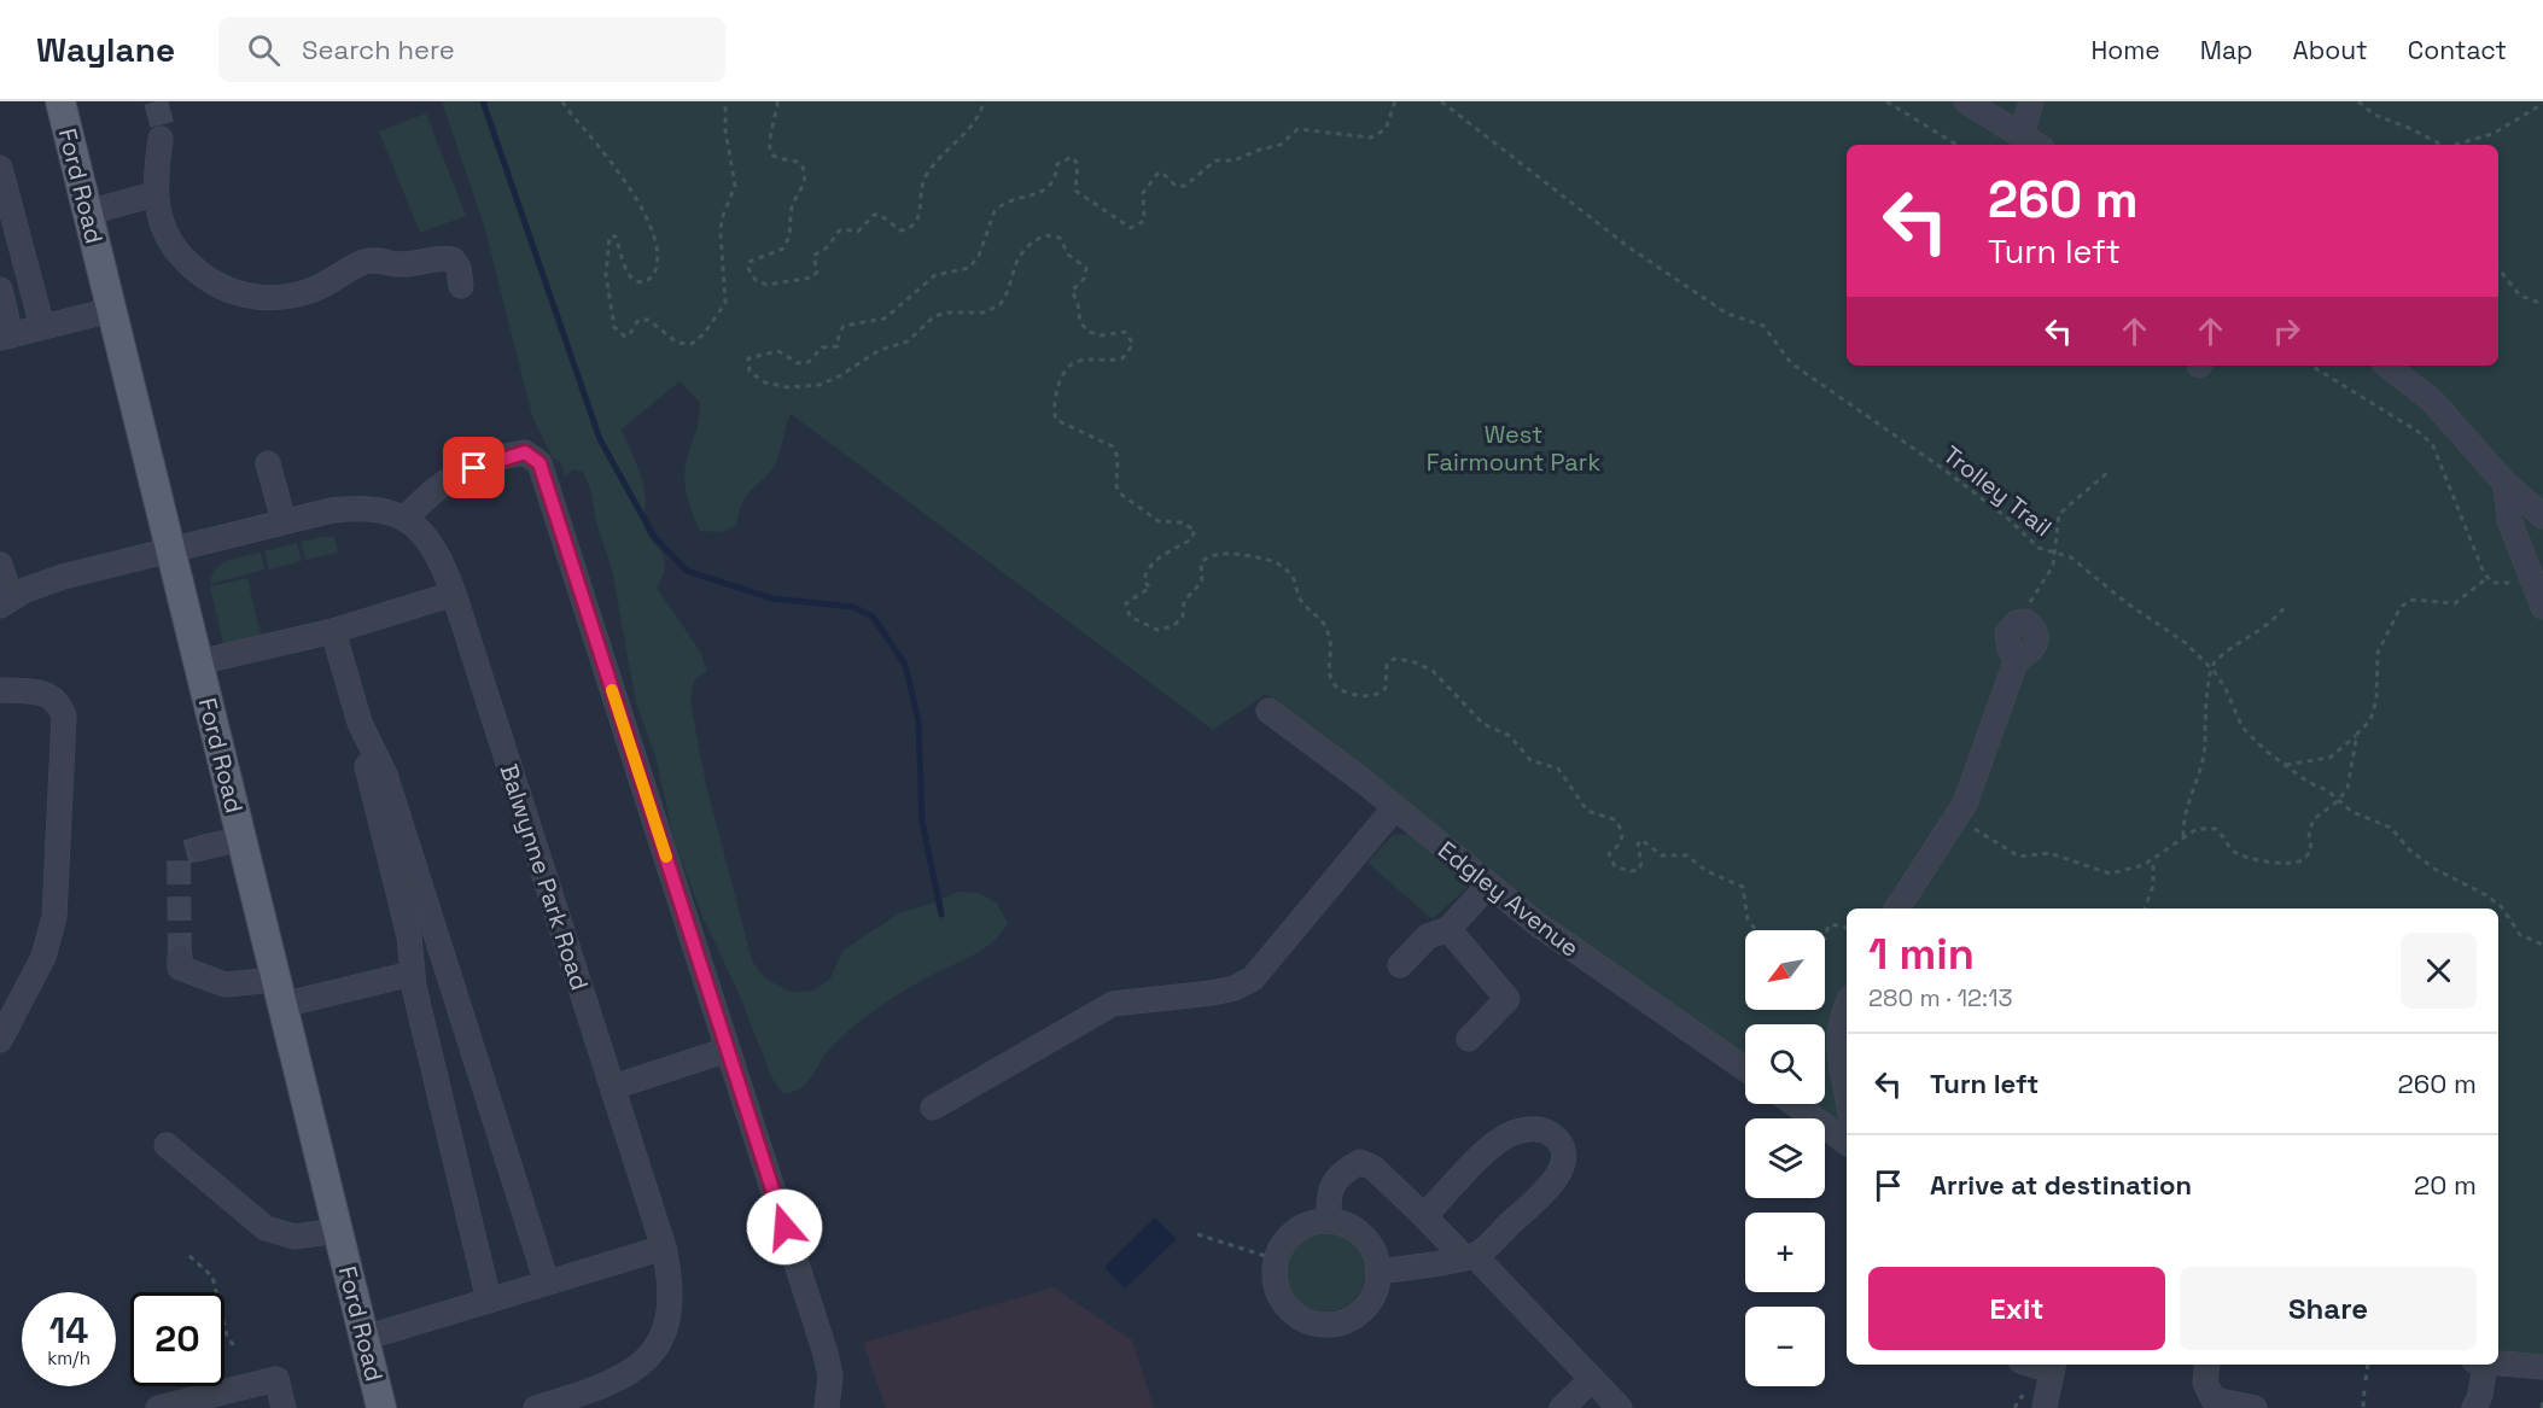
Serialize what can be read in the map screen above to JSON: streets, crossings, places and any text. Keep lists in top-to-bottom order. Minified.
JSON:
{"streets":{"main road":["Ford Road"],"street":["Balwynne Park Road","Edgley Avenue"],"path":["Trolley Trail"]},"crossings":[["Ford Road","Balwynne Park Road"]],"parks":["West Fairmount Park"],"north":"bottom left","page":{"header":"Waylane","search":"Search here","nav":["Home","Map","About","Contact"],"turn":["260 m","Turn left"],"heading":["1 min","280 m · 12:13"],"map_buttons":["+","−"],"list":[{"name":"Turn left","value":"260 m"},{"name":"Arrive at destination","value":"20 m"}],"buttons":["Exit","Share"],"speed":"14 km/h","limit":"20"}}
